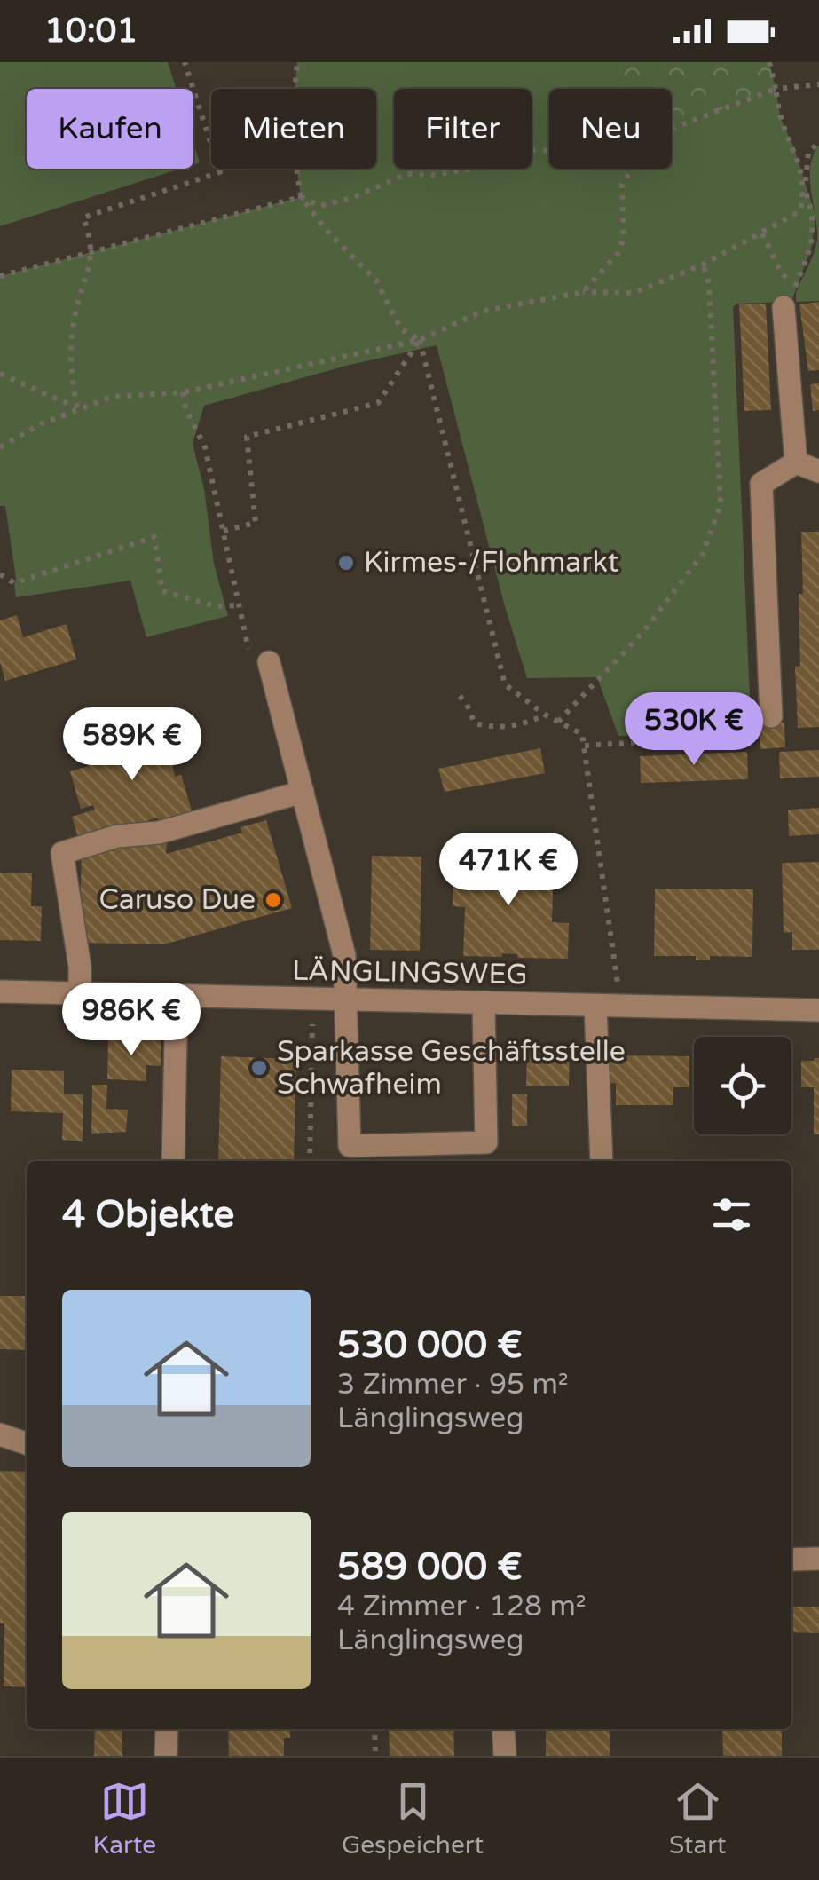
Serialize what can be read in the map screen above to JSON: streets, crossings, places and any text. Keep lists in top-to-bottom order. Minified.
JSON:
{"streets":{"street":["LÄNGLINGSWEG"]},"places":["Kirmes-/Flohmarkt","Caruso Due","Sparkasse Geschäftsstelle Schwafheim"],"page":{"status":"10:01","chip":["Kaufen","Mieten","Filter","Neu"],"price":["530K €","589K €","471K €","986K €"],"heading":"4 Objekte","list":[{"name":"530 000 €","note":"3 Zimmer · 95 m² · Länglingsweg"},{"name":"589 000 €","note":"4 Zimmer · 128 m² · Länglingsweg"}],"tabs":["Karte","Gespeichert","Start"]}}
